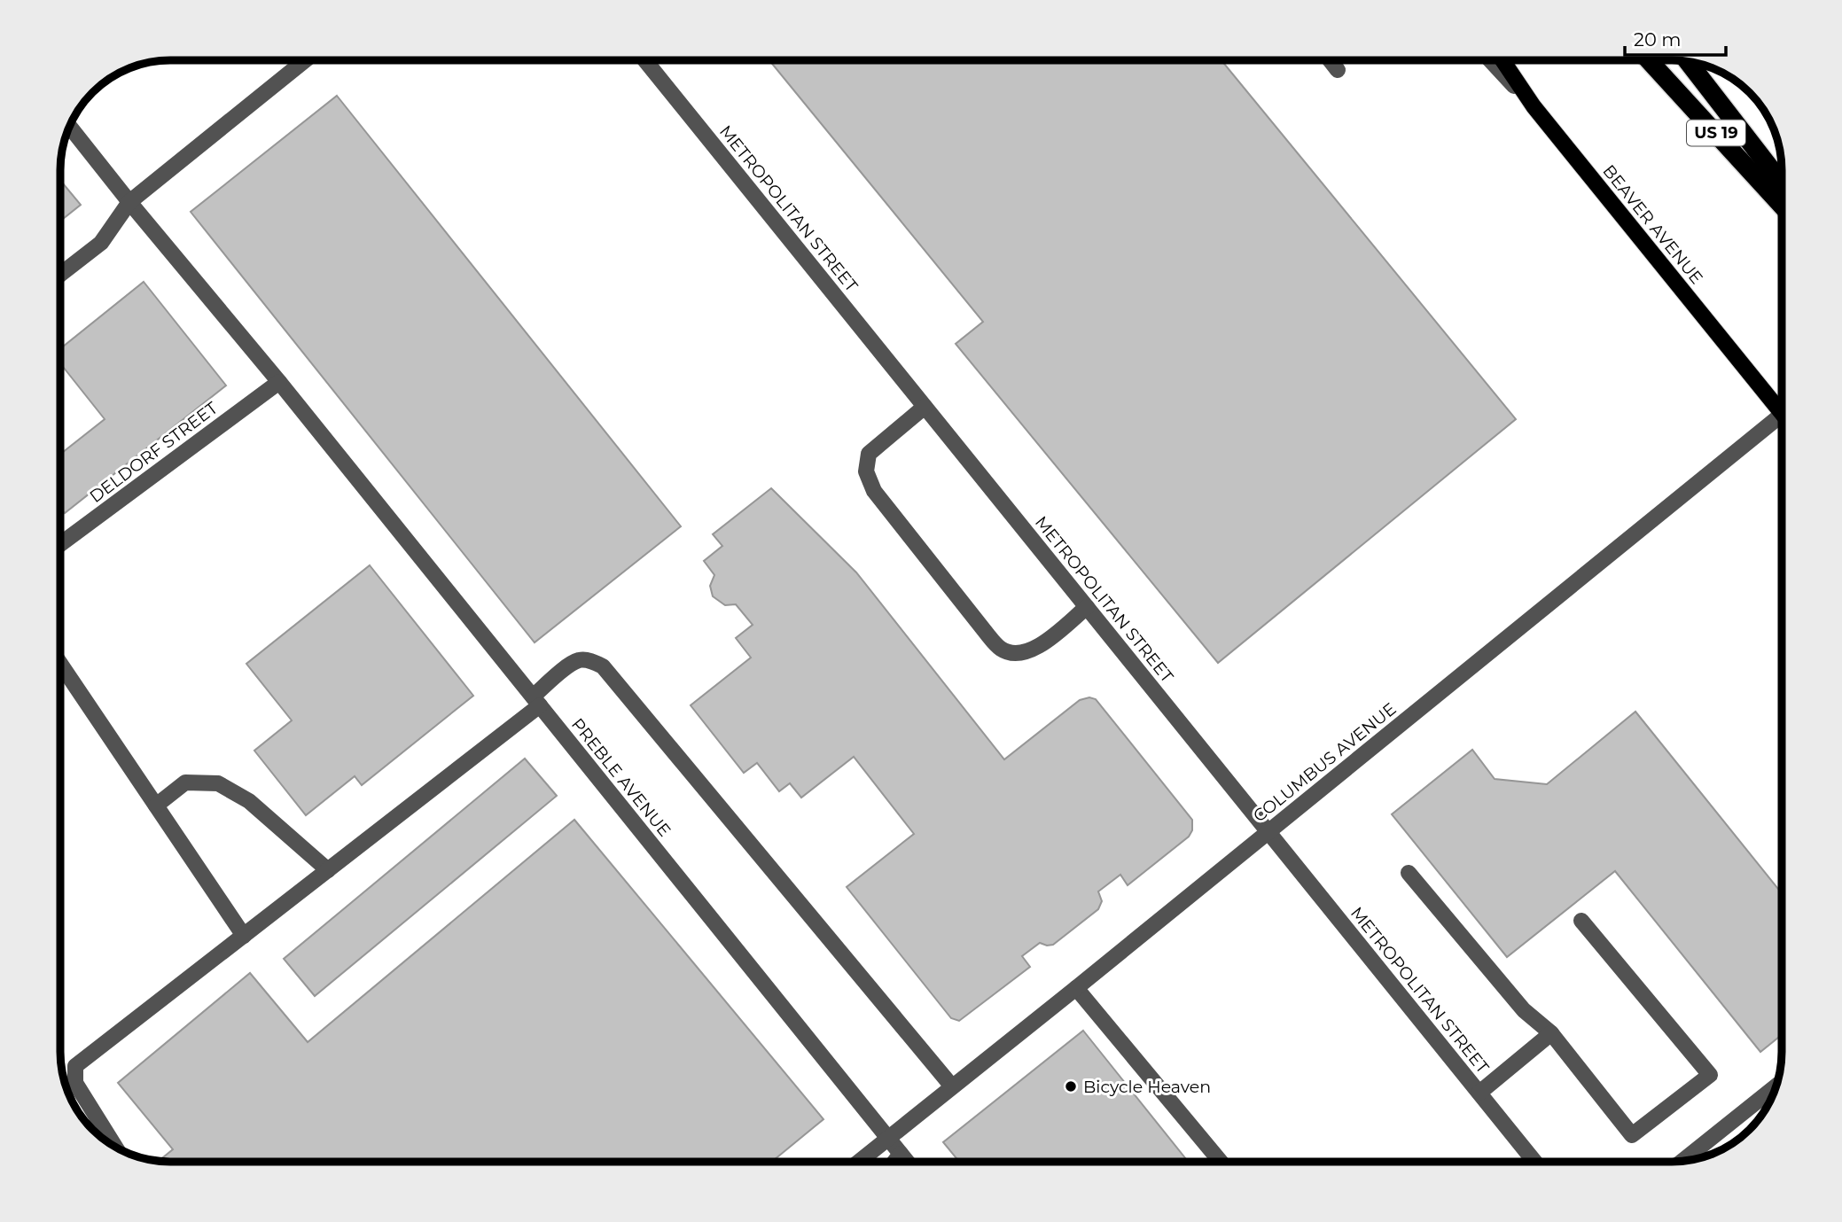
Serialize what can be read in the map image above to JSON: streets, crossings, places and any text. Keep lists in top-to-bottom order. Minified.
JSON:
{"streets":{"highway":["US 19"],"main road":["BEAVER AVENUE"],"street":["METROPOLITAN STREET","DELDORF STREET","COLUMBUS AVENUE","PREBLE AVENUE"]},"crossings":[["METROPOLITAN STREET","COLUMBUS AVENUE"],["DELDORF STREET","PREBLE AVENUE"],["COLUMBUS AVENUE","PREBLE AVENUE"]],"places":["Bicycle Heaven"],"scale_bar":"20 m"}
